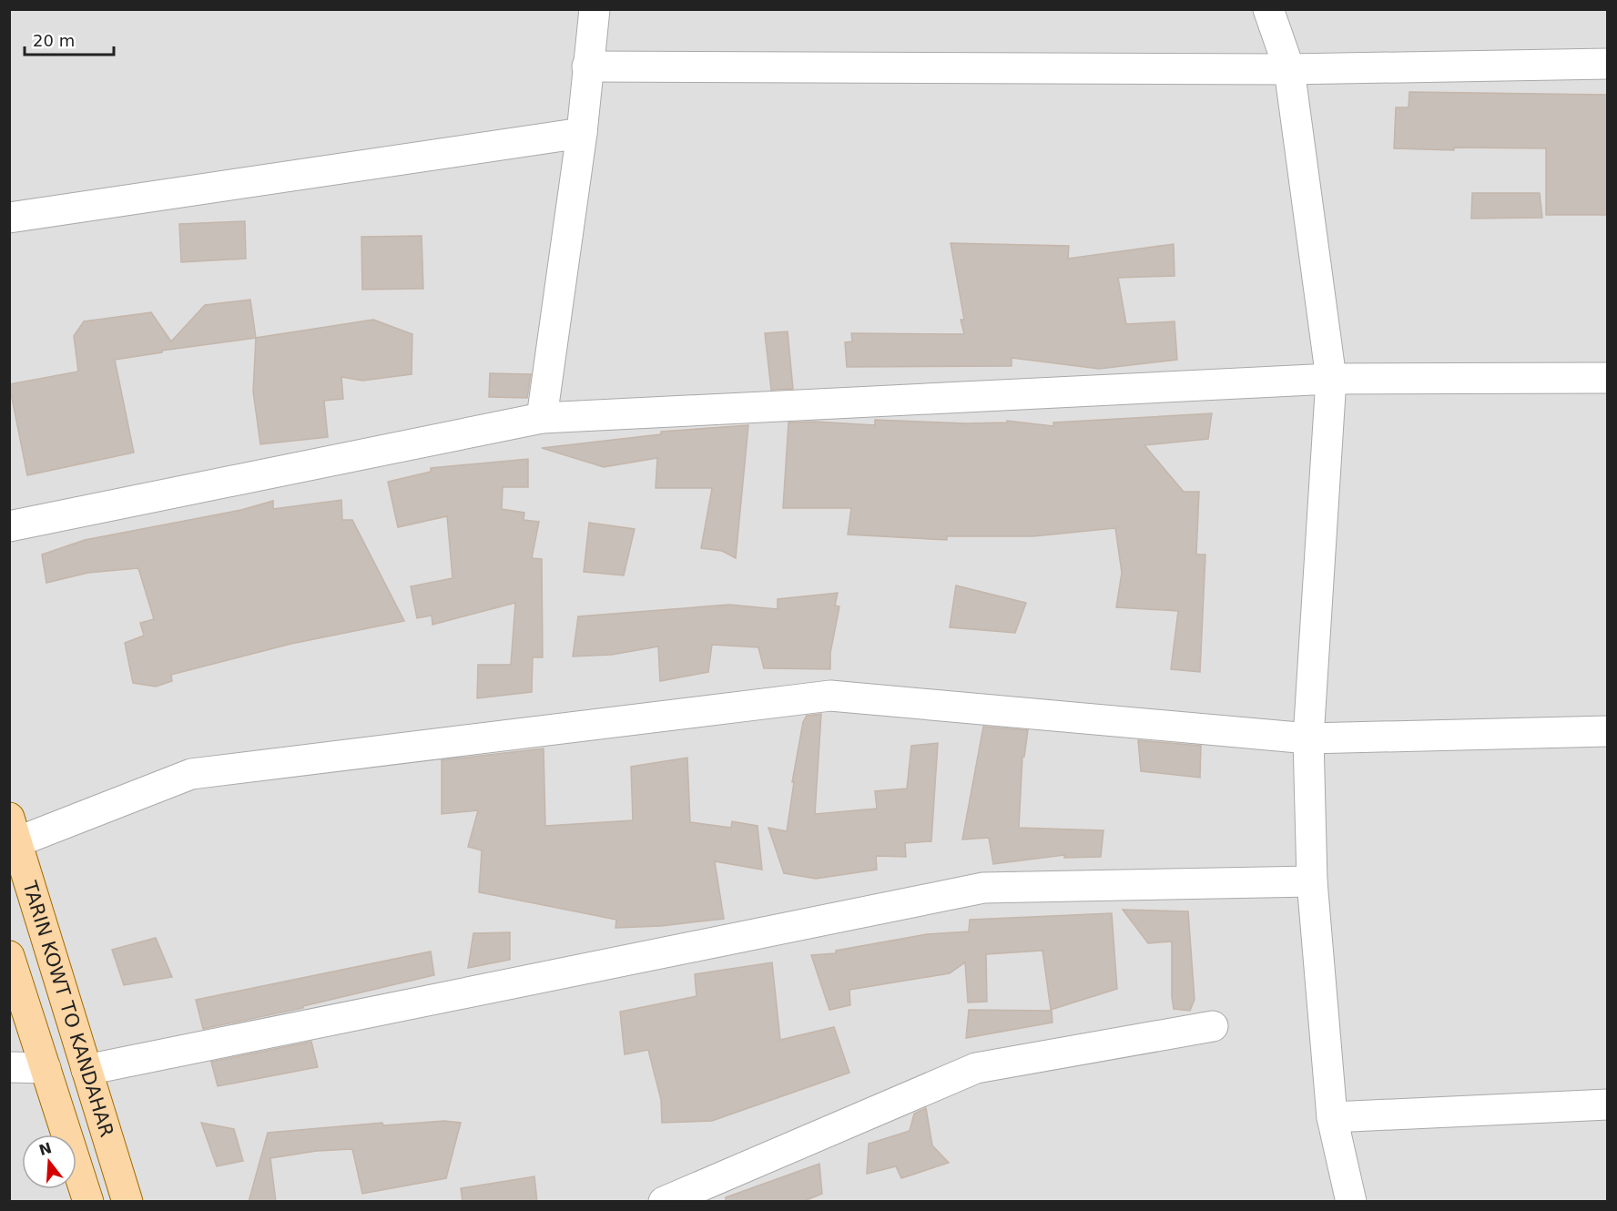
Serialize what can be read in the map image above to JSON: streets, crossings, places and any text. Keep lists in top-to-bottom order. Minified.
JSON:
{"streets":{"main road":["TARIN KOWT TO KANDAHAR"]},"scale_bar":"20 m","north":"top"}
